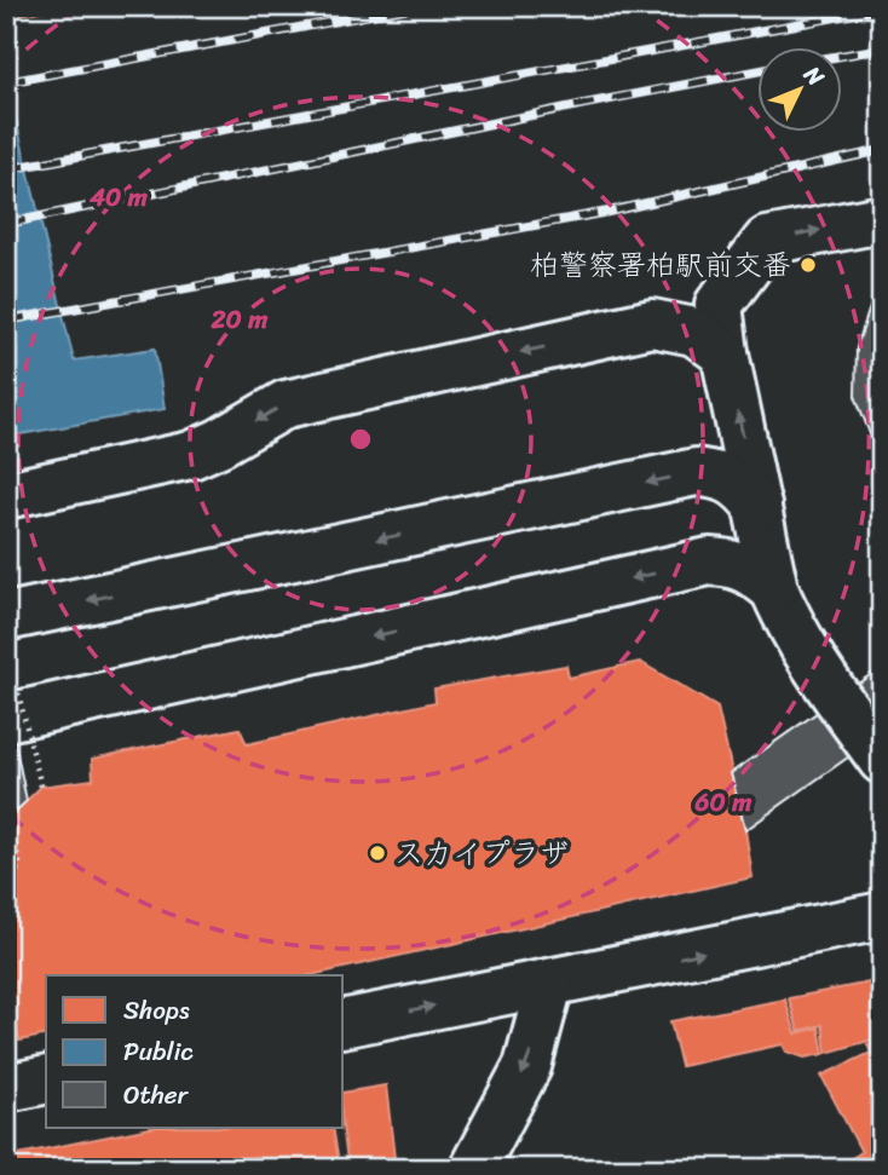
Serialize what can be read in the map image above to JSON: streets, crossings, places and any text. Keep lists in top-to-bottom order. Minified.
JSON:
{"places":["柏警察署柏駅前交番","スカイプラザ"],"legend":["Shops","Public","Other"],"north":"top right","rings":["40 m","20 m","60 m"]}
